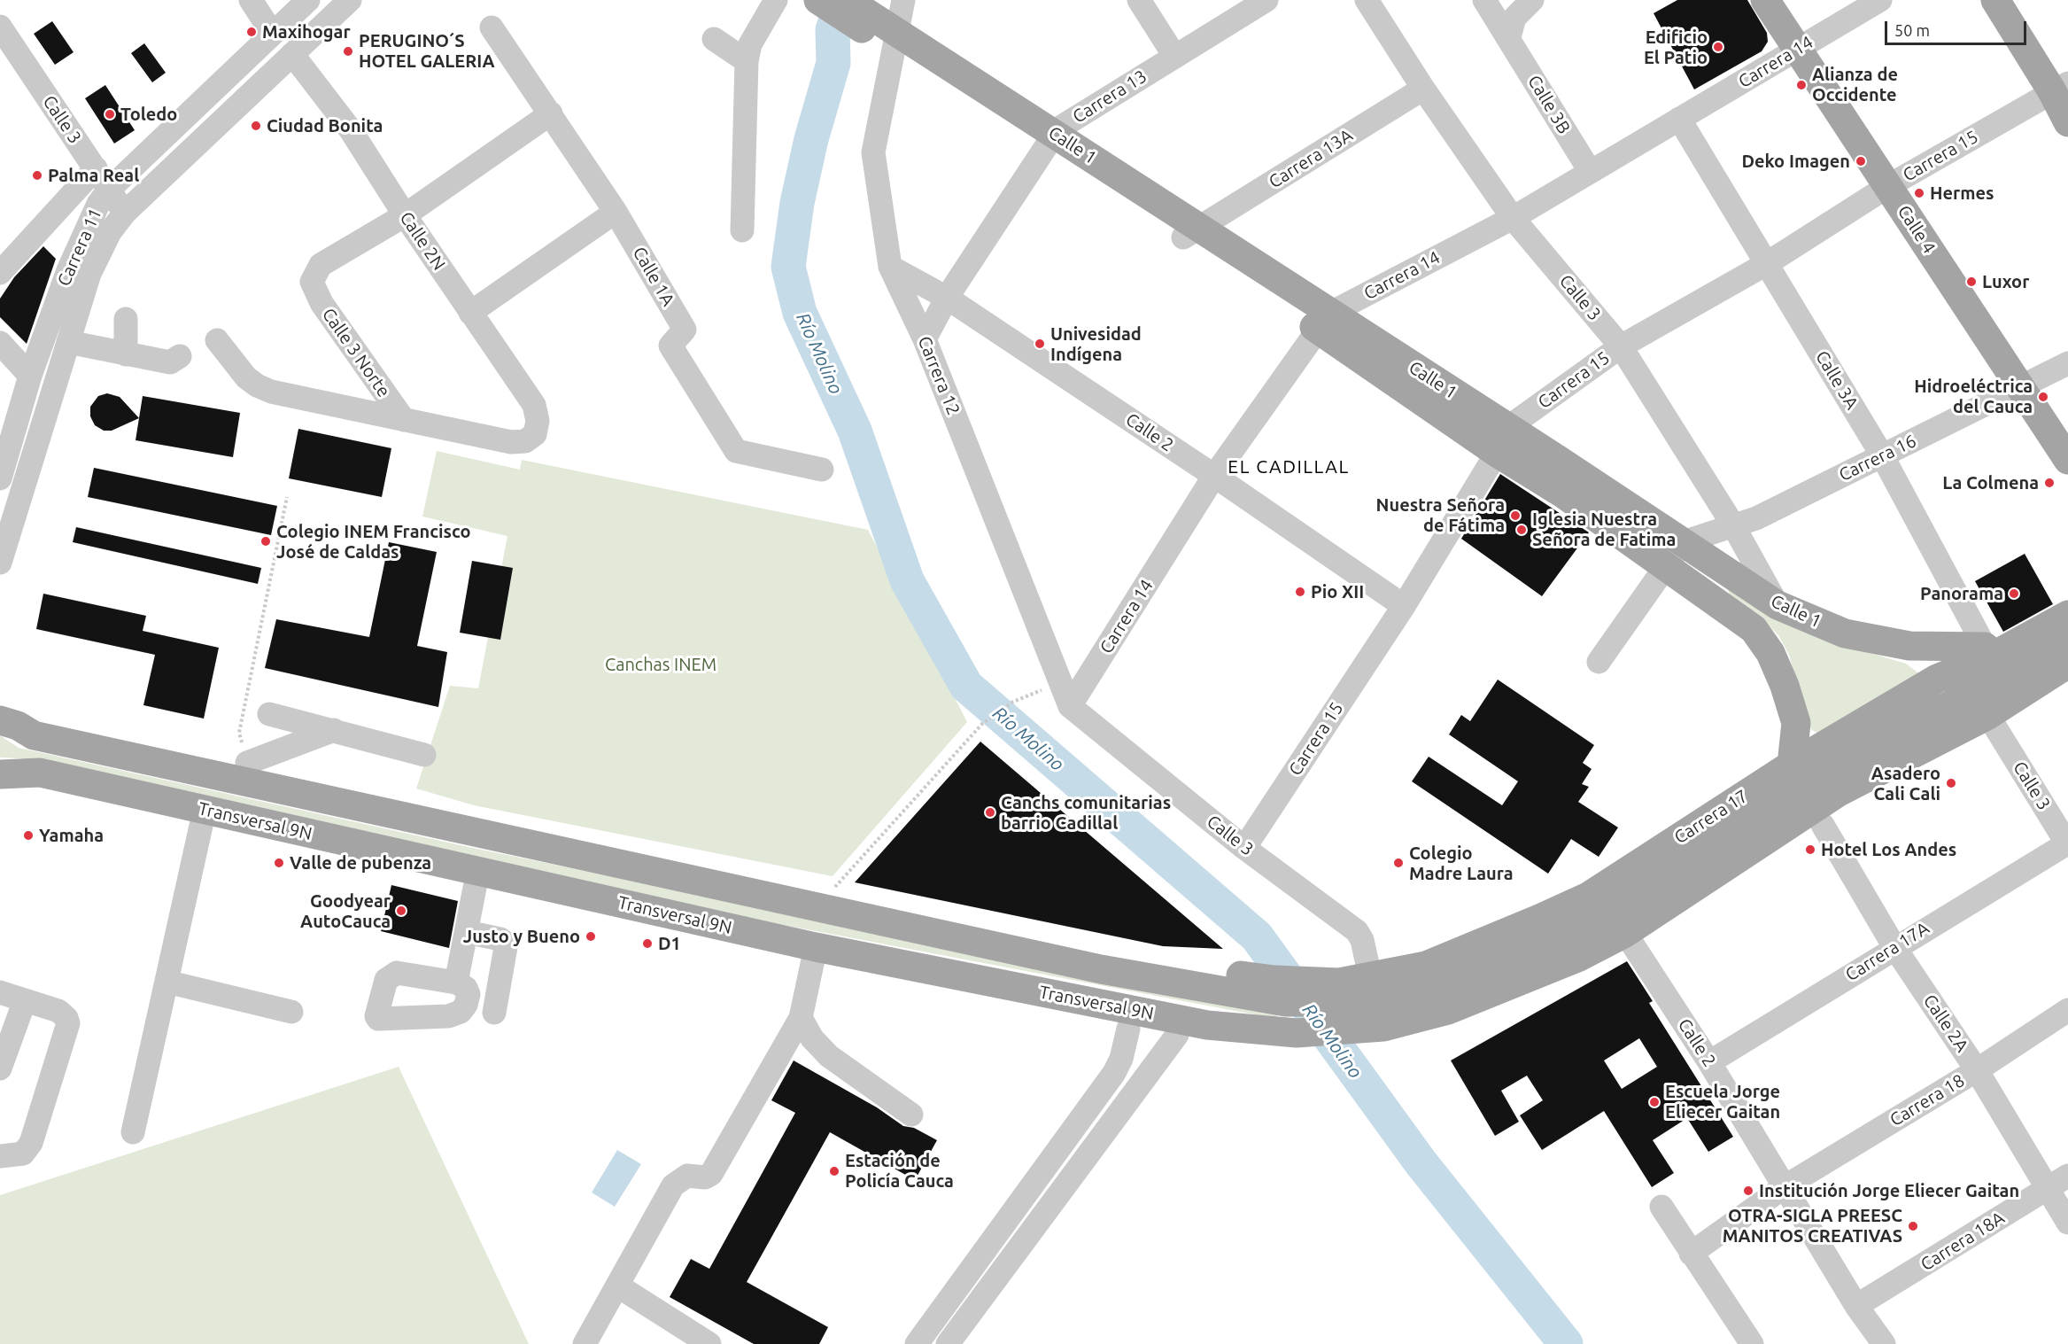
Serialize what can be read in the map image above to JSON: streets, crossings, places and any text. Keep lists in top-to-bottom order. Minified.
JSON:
{"streets":{"main road":["Calle 1","Calle 4","Carrera 17","Transversal 9N"],"street":["Carrera 14","Carrera 13","Calle 3B","Calle 3","Carrera 15","Carrera 13A","Calle 2N","Carrera 11","Calle 1A","Calle 3 Norte","Carrera 12","Calle 3A","Calle 2","Carrera 16","Carrera 17A","Calle 2A","Carrera 18","Carrera 18A"]},"crossings":[["Carrera 14","Calle 3B"],["Carrera 14","Calle 3"],["Carrera 14","Calle 1"],["Carrera 14","Calle 4"],["Carrera 14","Carrera 12"],["Carrera 14","Calle 3A"],["Carrera 14","Calle 2"],["Carrera 13","Calle 1"],["Carrera 13","Carrera 12"],["Carrera 13","Calle 2"],["Calle 3","Calle 1"],["Calle 3","Carrera 15"],["Calle 3","Carrera 13A"],["Calle 3","Carrera 11"],["Calle 3","Carrera 12"],["Calle 3","Carrera 16"],["Calle 3","Carrera 17"],["Calle 3","Carrera 17A"],["Calle 1","Carrera 15"],["Calle 1","Carrera 13A"],["Calle 1","Carrera 12"],["Calle 1","Calle 3A"],["Calle 1","Carrera 16"],["Calle 1","Carrera 17"],["Carrera 15","Calle 4"],["Carrera 15","Calle 3A"],["Carrera 15","Calle 2"],["Calle 4","Carrera 16"],["Calle 2N","Calle 3 Norte"],["Carrera 12","Calle 2"],["Calle 3A","Carrera 16"],["Calle 3A","Carrera 17"],["Calle 2","Transversal 9N"],["Calle 2","Carrera 17A"],["Calle 2","Carrera 18"],["Calle 2","Carrera 18A"],["Carrera 17","Transversal 9N"],["Carrera 17A","Calle 2A"],["Calle 2A","Carrera 18"],["Calle 2A","Carrera 18A"]],"districts":["EL CADILLAL"],"water":["Río Molino"],"parks":["Canchas INEM"],"places":["Maxihogar","Edificio El Patio","PERUGINO´S HOTEL GALERIA","Alianza de Occidente","Toledo","Ciudad Bonita","Deko Imagen","Palma Real","Hermes","Luxor","Univesidad Indígena","Hidroeléctrica del Cauca","La Colmena","Nuestra Señora de Fátima","Iglesia Nuestra Señora de Fatima","Colegio INEM Francisco José de Caldas","Pio XII","Panorama","Asadero Cali Cali","Canchs comunitarias barrio Cadillal","Yamaha","Hotel Los Andes","Valle de pubenza","Colegio Madre Laura","Goodyear AutoCauca","Justo y Bueno","D1","Escuela Jorge Eliecer Gaitan","Estación de Policía Cauca","Institución Jorge Eliecer Gaitan","OTRA-SIGLA PREESC MANITOS CREATIVAS"],"scale_bar":"50 m"}
